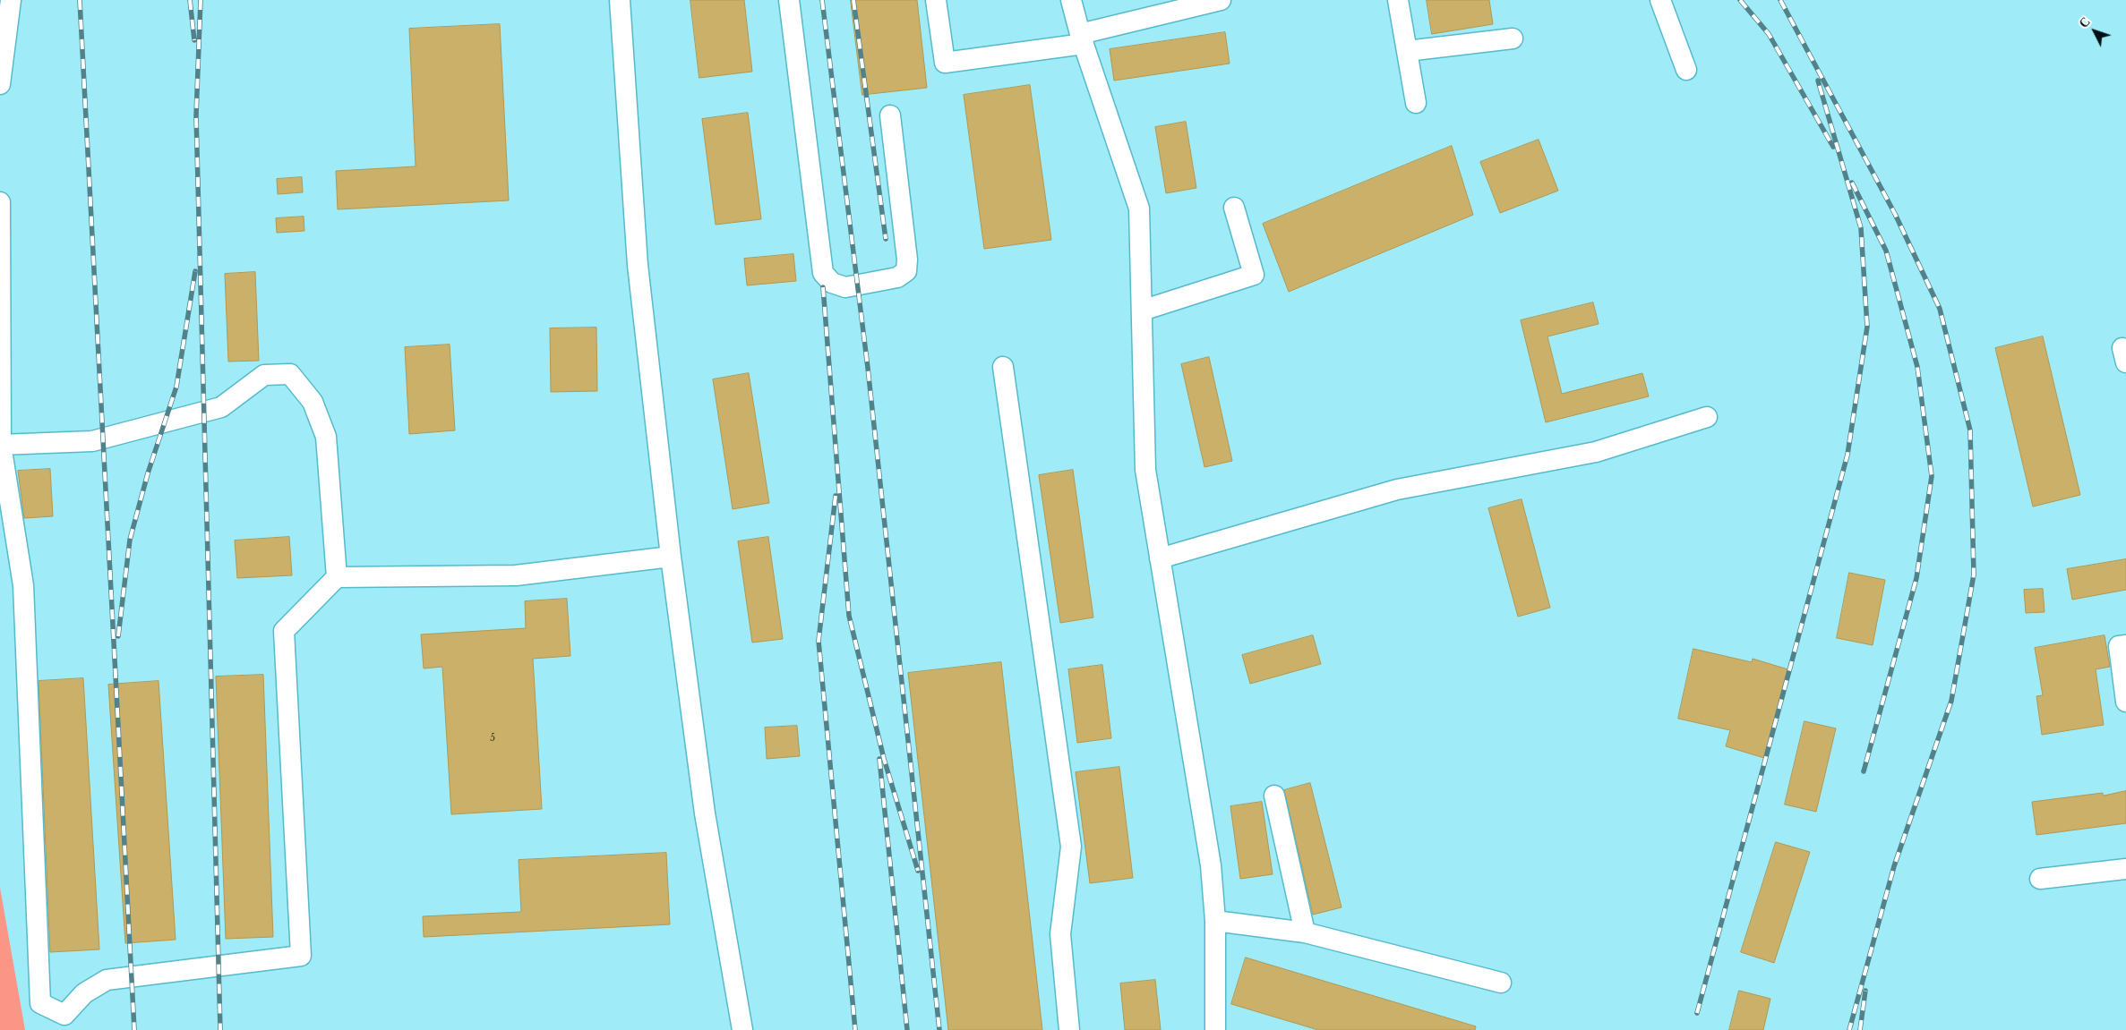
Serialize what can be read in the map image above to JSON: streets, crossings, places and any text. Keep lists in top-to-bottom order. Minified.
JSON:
{"house_numbers":["5"],"north":"top left"}
